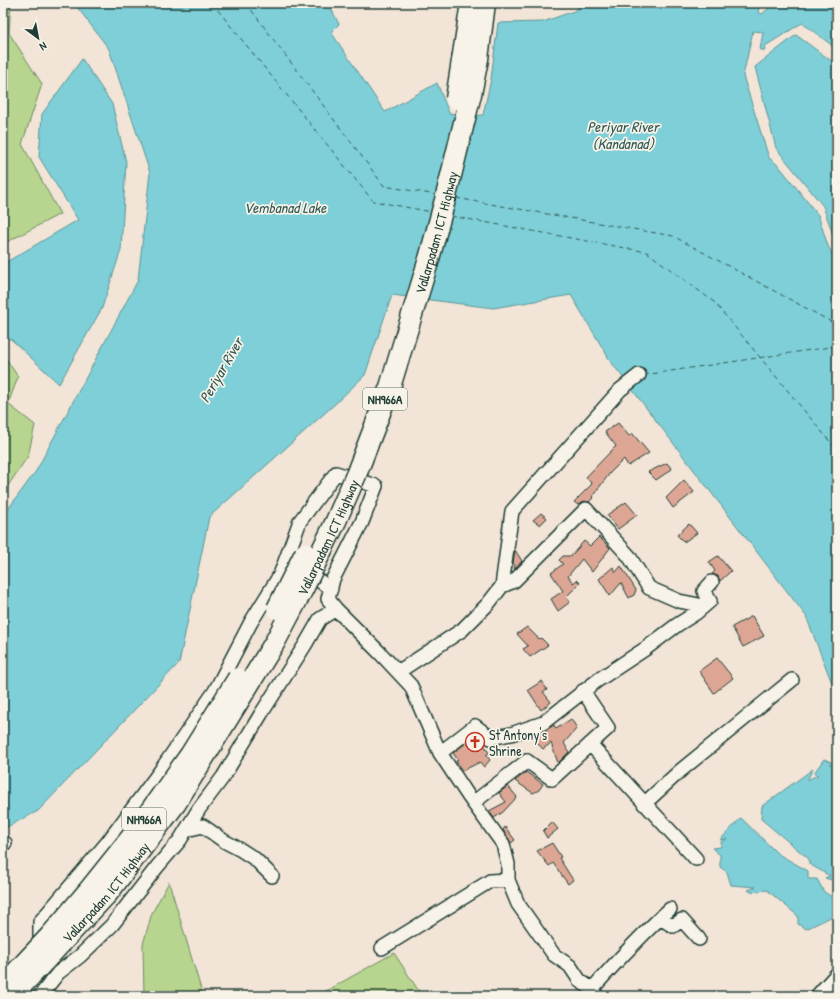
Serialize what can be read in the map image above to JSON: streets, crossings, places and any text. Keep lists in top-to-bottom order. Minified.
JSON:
{"streets":{"highway":["Vallarpadam ICT Highway","NH966A"]},"water":["Periyar River (Kandanad)","Vembanad Lake","Periyar River"],"places":{"church":["St Antony's Shrine"]},"north":"bottom right"}
